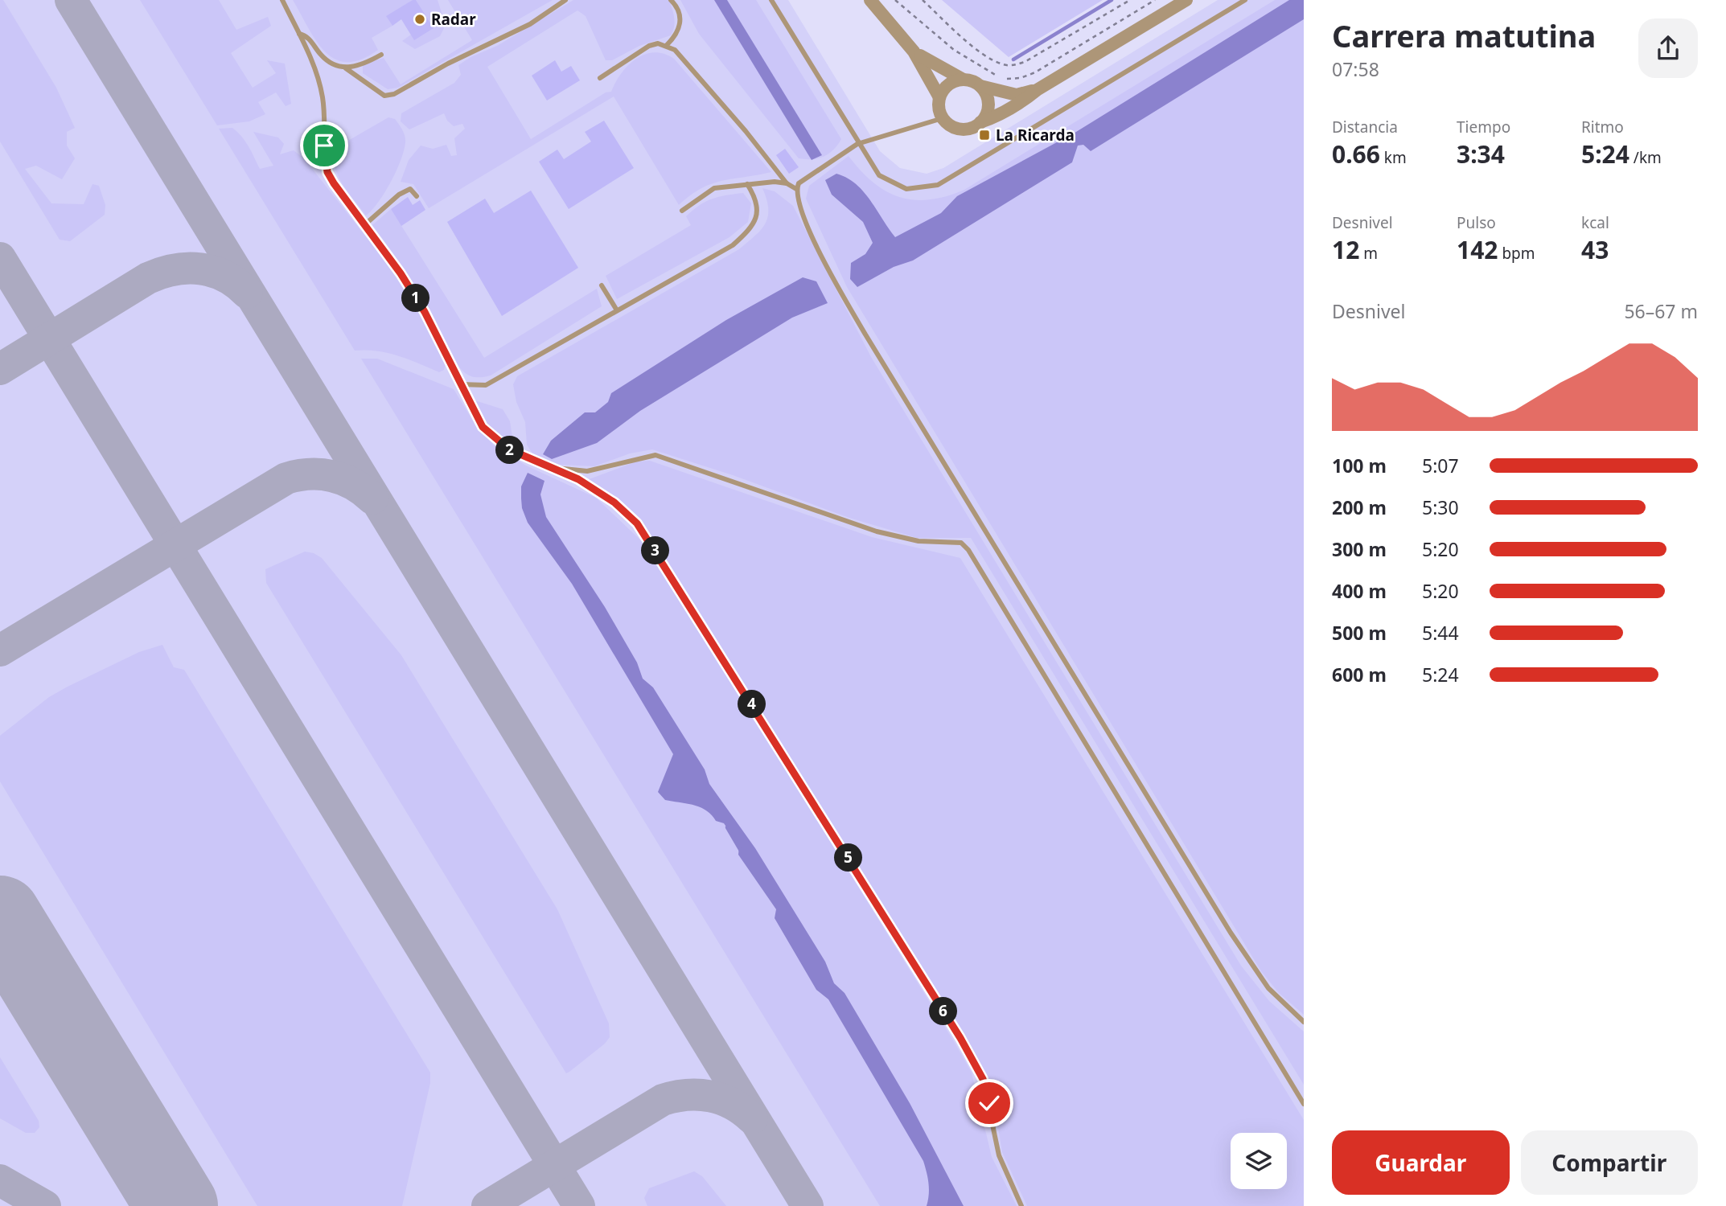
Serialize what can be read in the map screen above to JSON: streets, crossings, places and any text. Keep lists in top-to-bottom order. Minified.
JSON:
{"places":{"other":["Radar"],"transit":["La Ricarda"]},"page":{"heading":["Carrera matutina","07:58"],"stats":[["Distancia","0.66 km"],["Tiempo","3:34"],["Ritmo","5:24 /km"],["Desnivel","12 m"],["Pulso","142 bpm"],["kcal","43"]],"pins":["1","2","3","4","5","6"],"chart":["Desnivel","56–67 m"],"list":[{"name":"100 m","note":"5:07"},{"name":"200 m","note":"5:30"},{"name":"300 m","note":"5:20"},{"name":"400 m","note":"5:20"},{"name":"500 m","note":"5:44"},{"name":"600 m","note":"5:24"}],"buttons":["Guardar","Compartir"]}}
